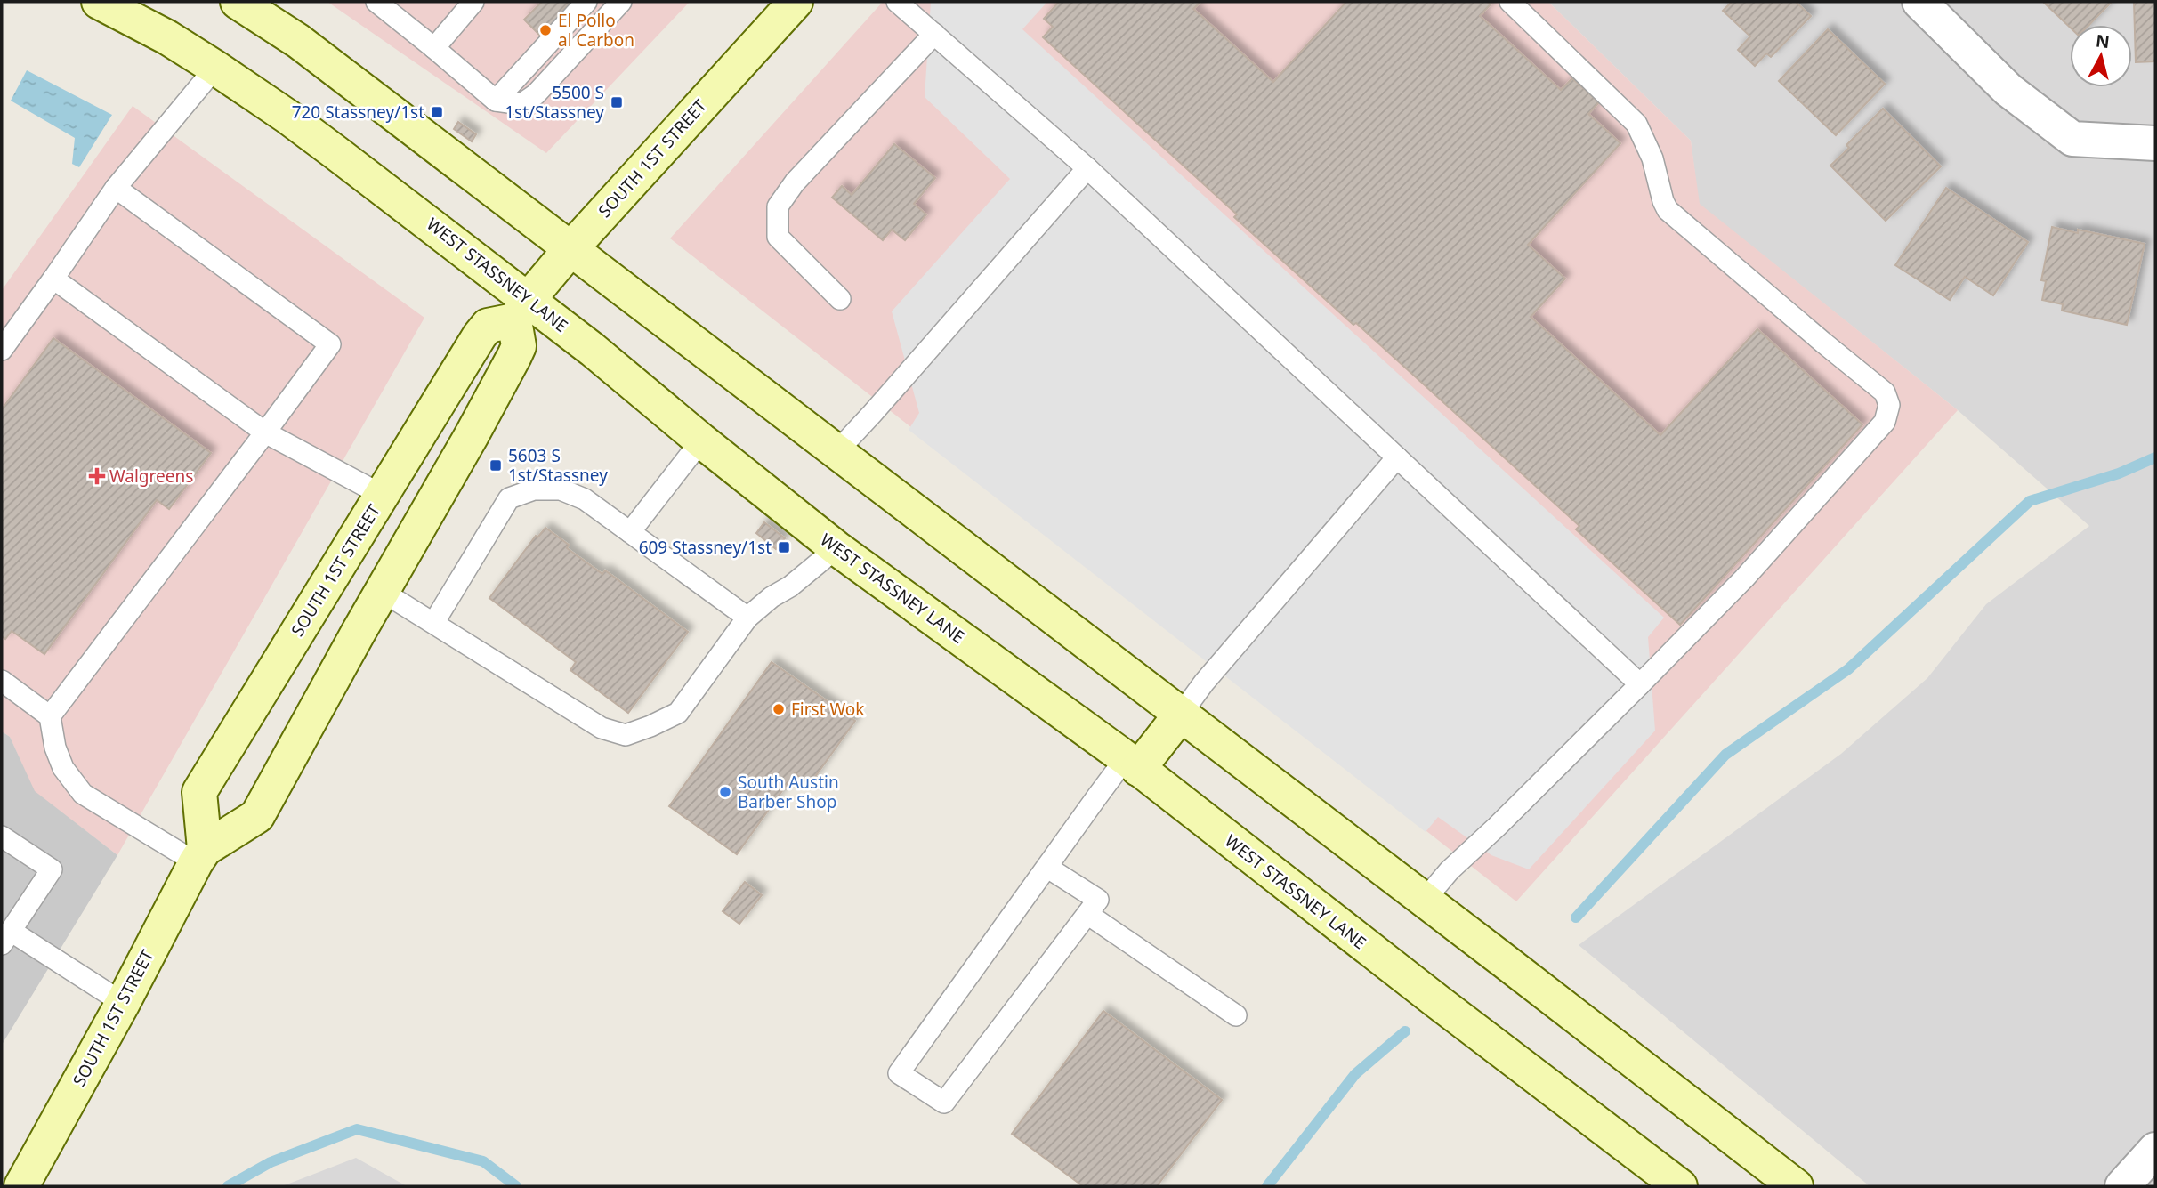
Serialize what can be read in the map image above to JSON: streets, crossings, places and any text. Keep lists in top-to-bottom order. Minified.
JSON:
{"streets":{"main road":["SOUTH 1ST STREET","WEST STASSNEY LANE"]},"crossings":[["SOUTH 1ST STREET","WEST STASSNEY LANE"]],"places":{"other":["El Pollo al Carbon","First Wok","South Austin Barber Shop"],"transit":["5500 S 1st/Stassney","720 Stassney/1st","5603 S 1st/Stassney","609 Stassney/1st"],"health":["Walgreens"]},"north":"top"}
